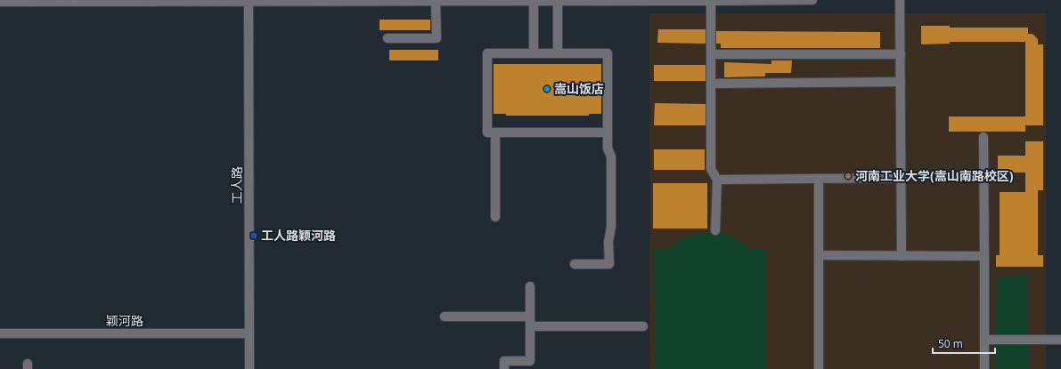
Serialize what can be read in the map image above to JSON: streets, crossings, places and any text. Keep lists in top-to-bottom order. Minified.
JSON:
{"streets":{"street":["工人路","颖河路"]},"crossings":[["工人路","颖河路"]],"places":{"other":["嵩山饭店","河南工业大学(嵩山南路校区)"],"transit":["工人路颖河路"]},"scale_bar":"50 m"}
